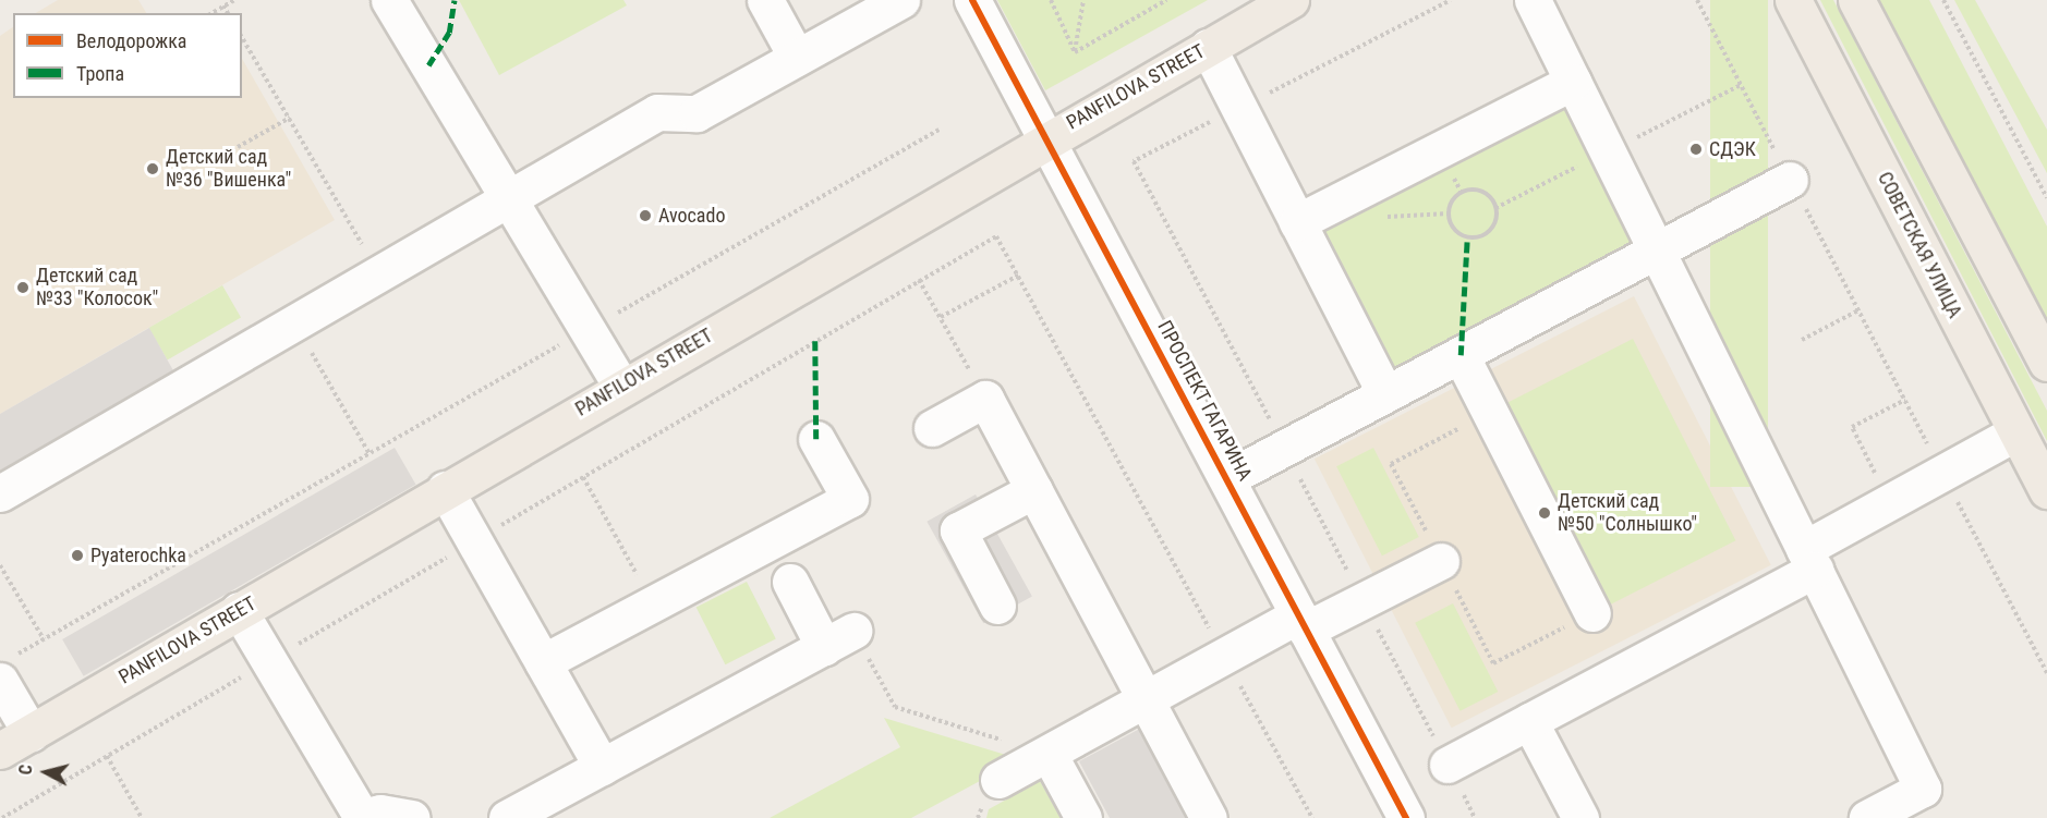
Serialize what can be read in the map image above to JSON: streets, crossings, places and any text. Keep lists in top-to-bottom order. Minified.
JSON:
{"streets":{"main road":["PANFILOVA STREET","СОВЕТСКАЯ УЛИЦА"],"street":["ПРОСПЕКТ ГАГАРИНА"]},"crossings":[["PANFILOVA STREET","ПРОСПЕКТ ГАГАРИНА"]],"places":["СДЭК","Детский сад №36 \"Вишенка\"","Avocado","Детский сад №33 \"Колосок\"","Детский сад №50 \"Солнышко\"","Pyaterochka"],"legend":["Велодорожка","Тропа"],"north":"left"}
